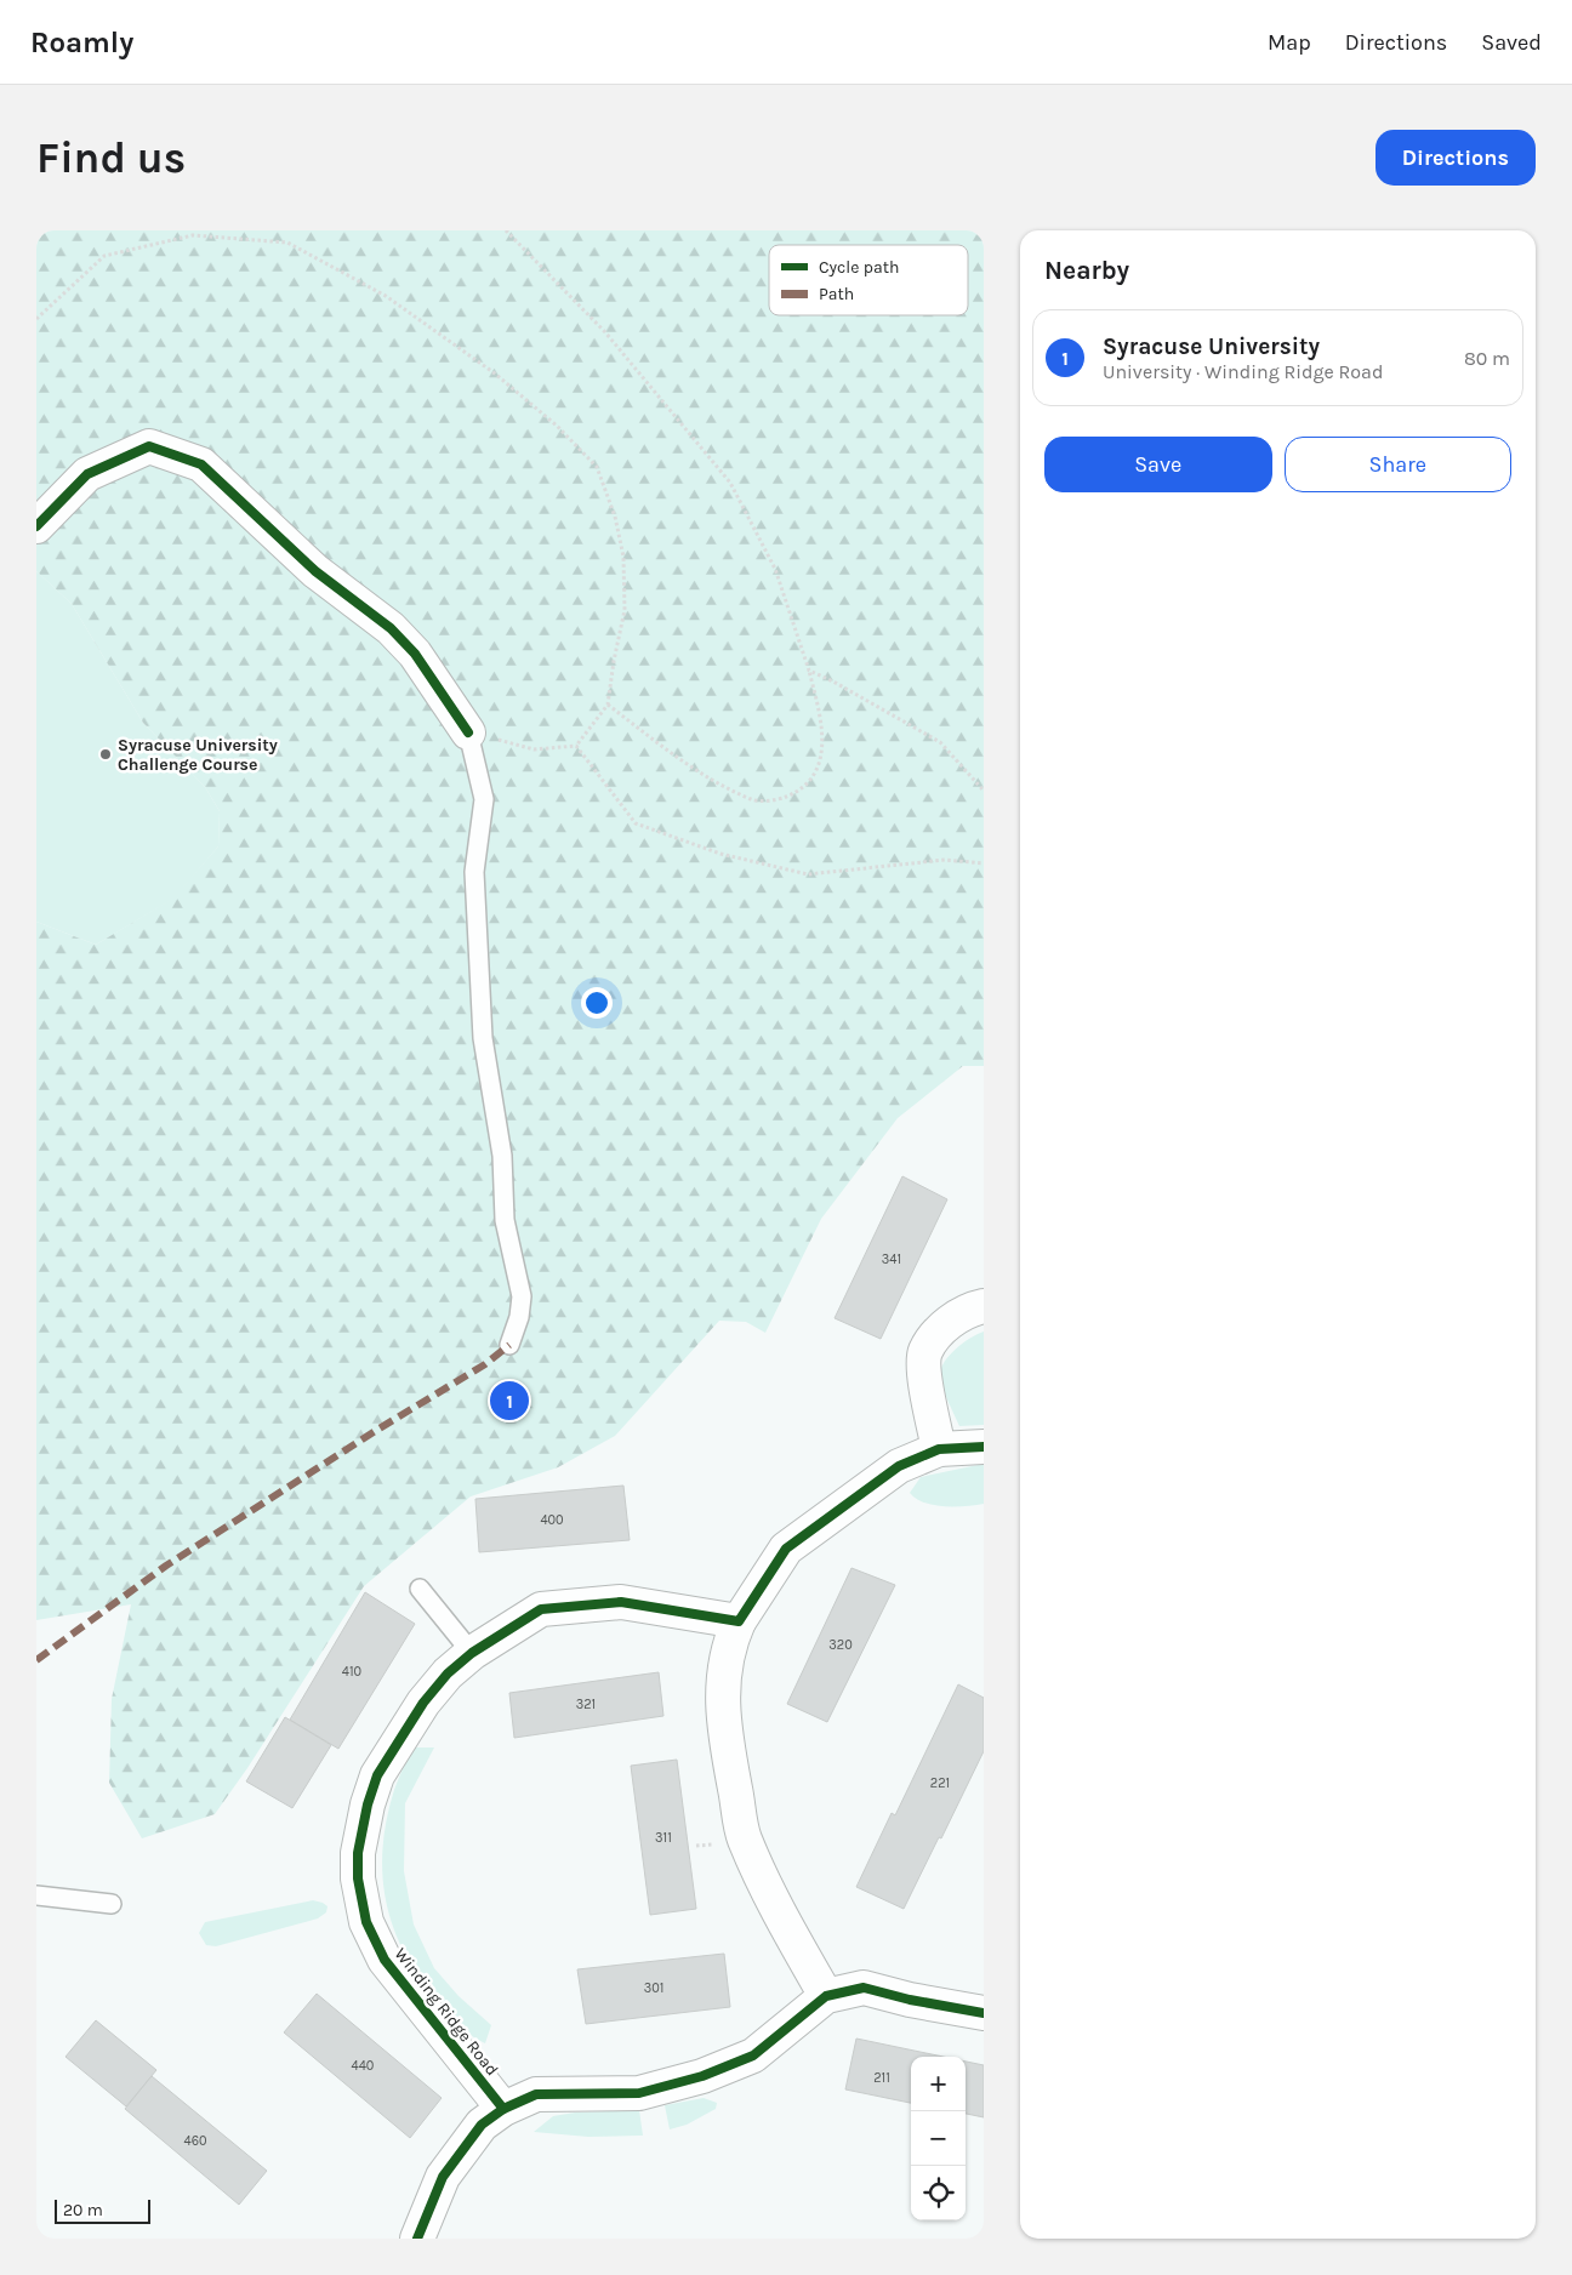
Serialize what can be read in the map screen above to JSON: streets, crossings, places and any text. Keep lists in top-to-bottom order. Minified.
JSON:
{"streets":{"street":["Winding Ridge Road"]},"places":["Syracuse University Challenge Course"],"house_numbers":["341","400","320","410","321","221","311","301","440","211","460"],"legend":["Cycle path","Path"],"scale_bar":"20 m","page":{"header":"Roamly","nav":["Map","Directions","Saved"],"buttons":["Directions",["Save","Share"]],"title":"Find us","heading":"Nearby","list":[{"mark":"1","name":"Syracuse University","note":"University · Winding Ridge Road","value":"80 m"}],"pins":"1","map_buttons":["+","−"],"scale":"20 m"}}
